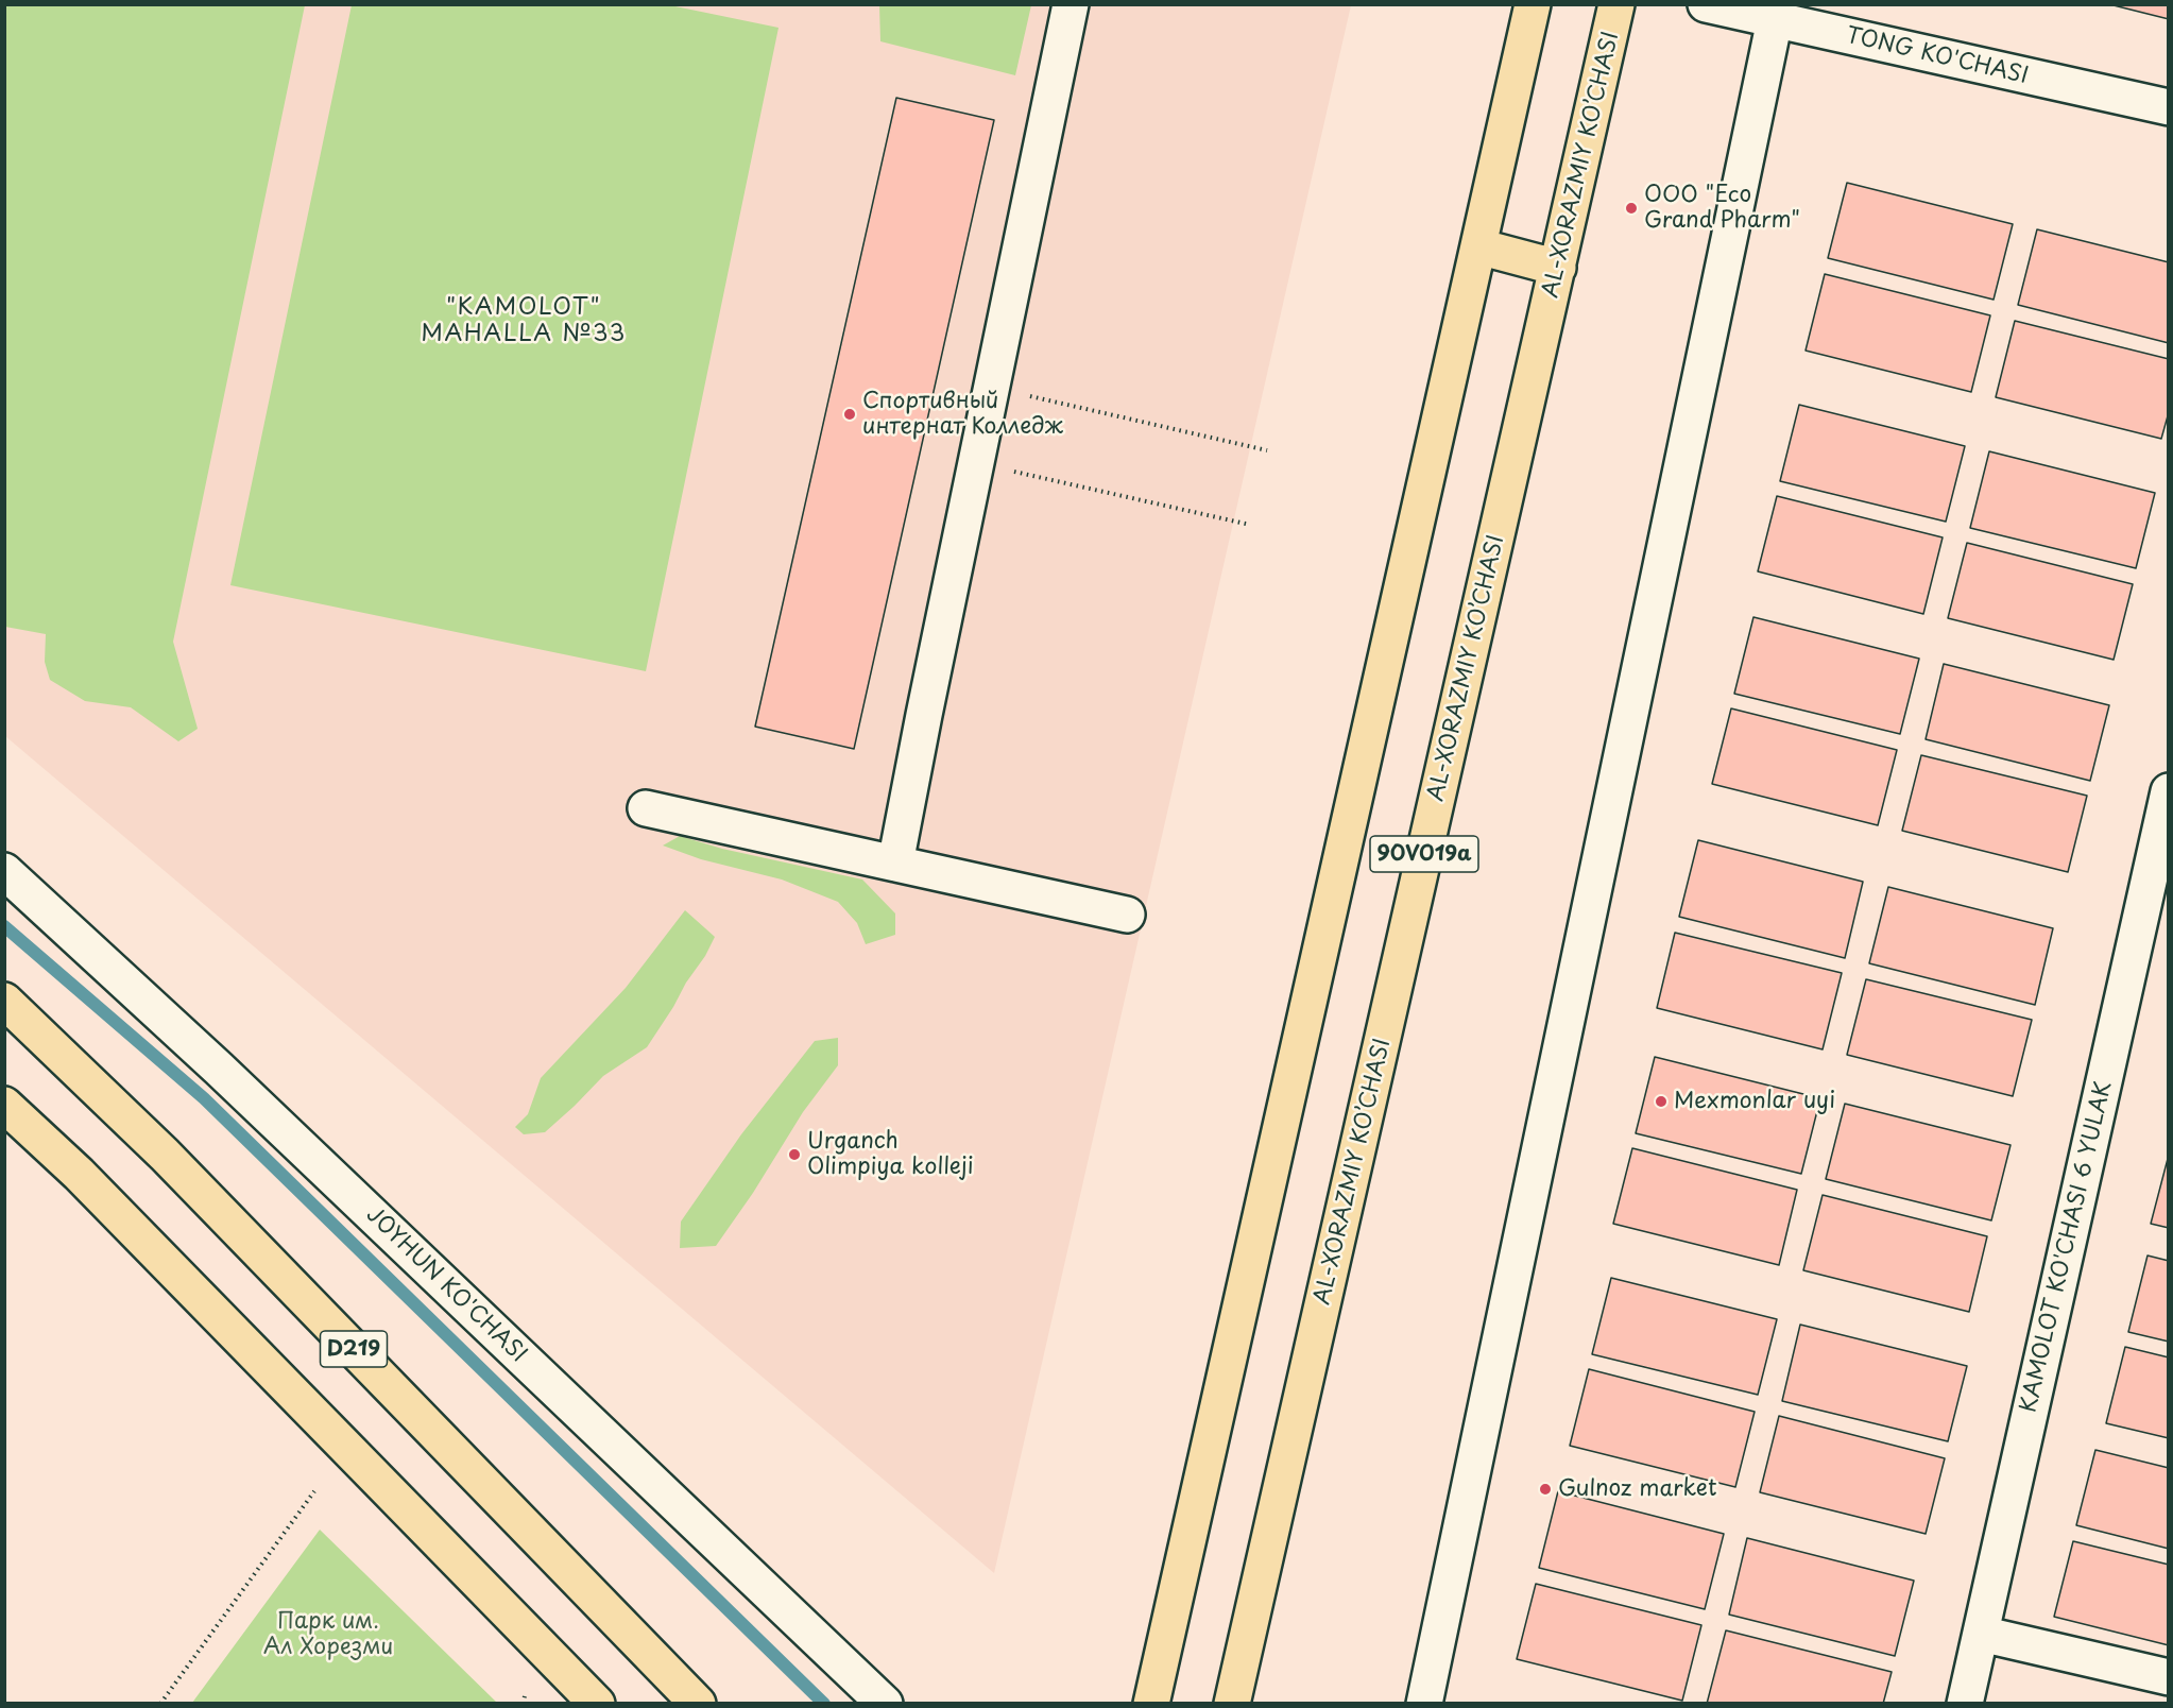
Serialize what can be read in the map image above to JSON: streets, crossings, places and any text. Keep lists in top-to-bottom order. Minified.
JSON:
{"streets":{"main road":["AL-XORAZMIY KO’CHASI","90V019a","D219"],"street":["TONG KO'CHASI","KAMOLOT KO'CHASI 6 YULAK","JOYHUN KO'CHASI"]},"districts":["\"KAMOLOT\" MAHALLA №33"],"parks":["Парк им. Ал Хорезми"],"places":["ООО \"Eco Grand Pharm\"","Спортивный интернат Колледж","Mexmonlar uyi","Urganch Olimpiya kolleji","Gulnoz market"]}
